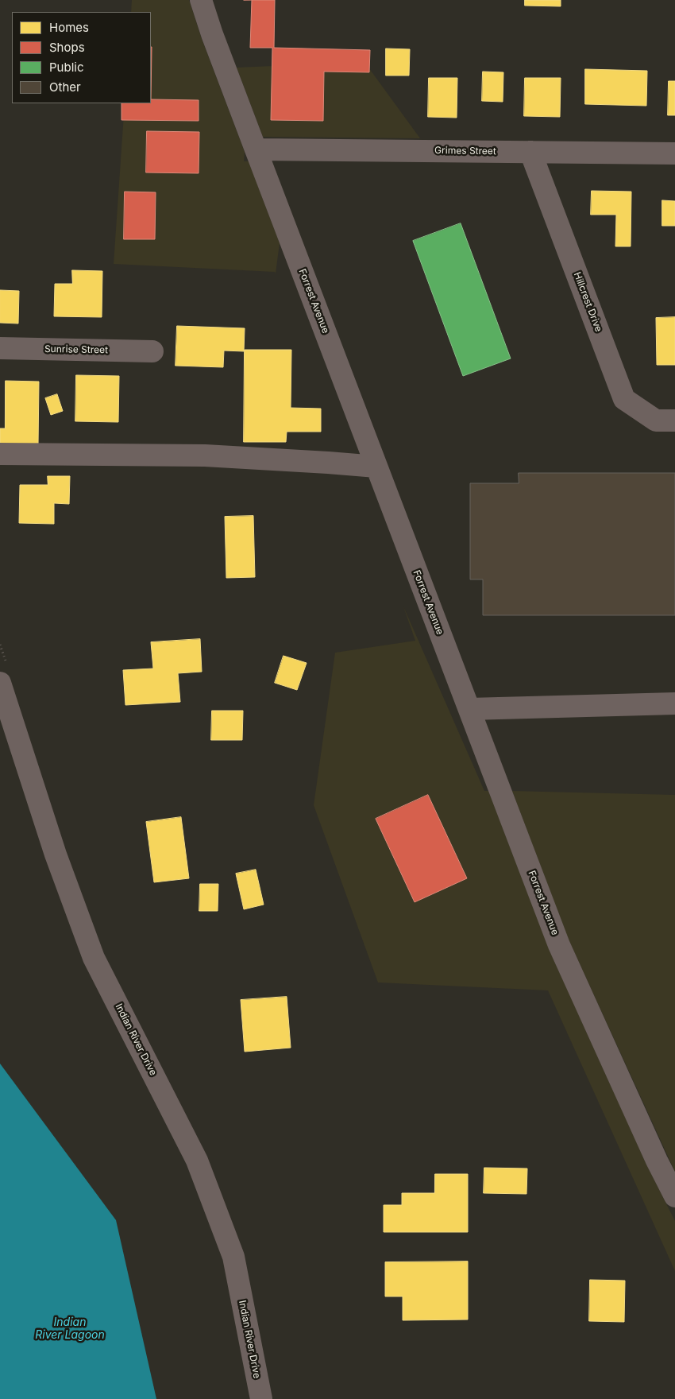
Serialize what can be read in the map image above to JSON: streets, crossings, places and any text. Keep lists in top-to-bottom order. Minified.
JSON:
{"streets":{"street":["Grimes Street","Forrest Avenue","Hillcrest Drive","Sunrise Street","Indian River Drive"]},"crossings":[["Grimes Street","Forrest Avenue"],["Grimes Street","Hillcrest Drive"]],"water":["Indian River Lagoon"],"legend":["Homes","Shops","Public","Other"]}
